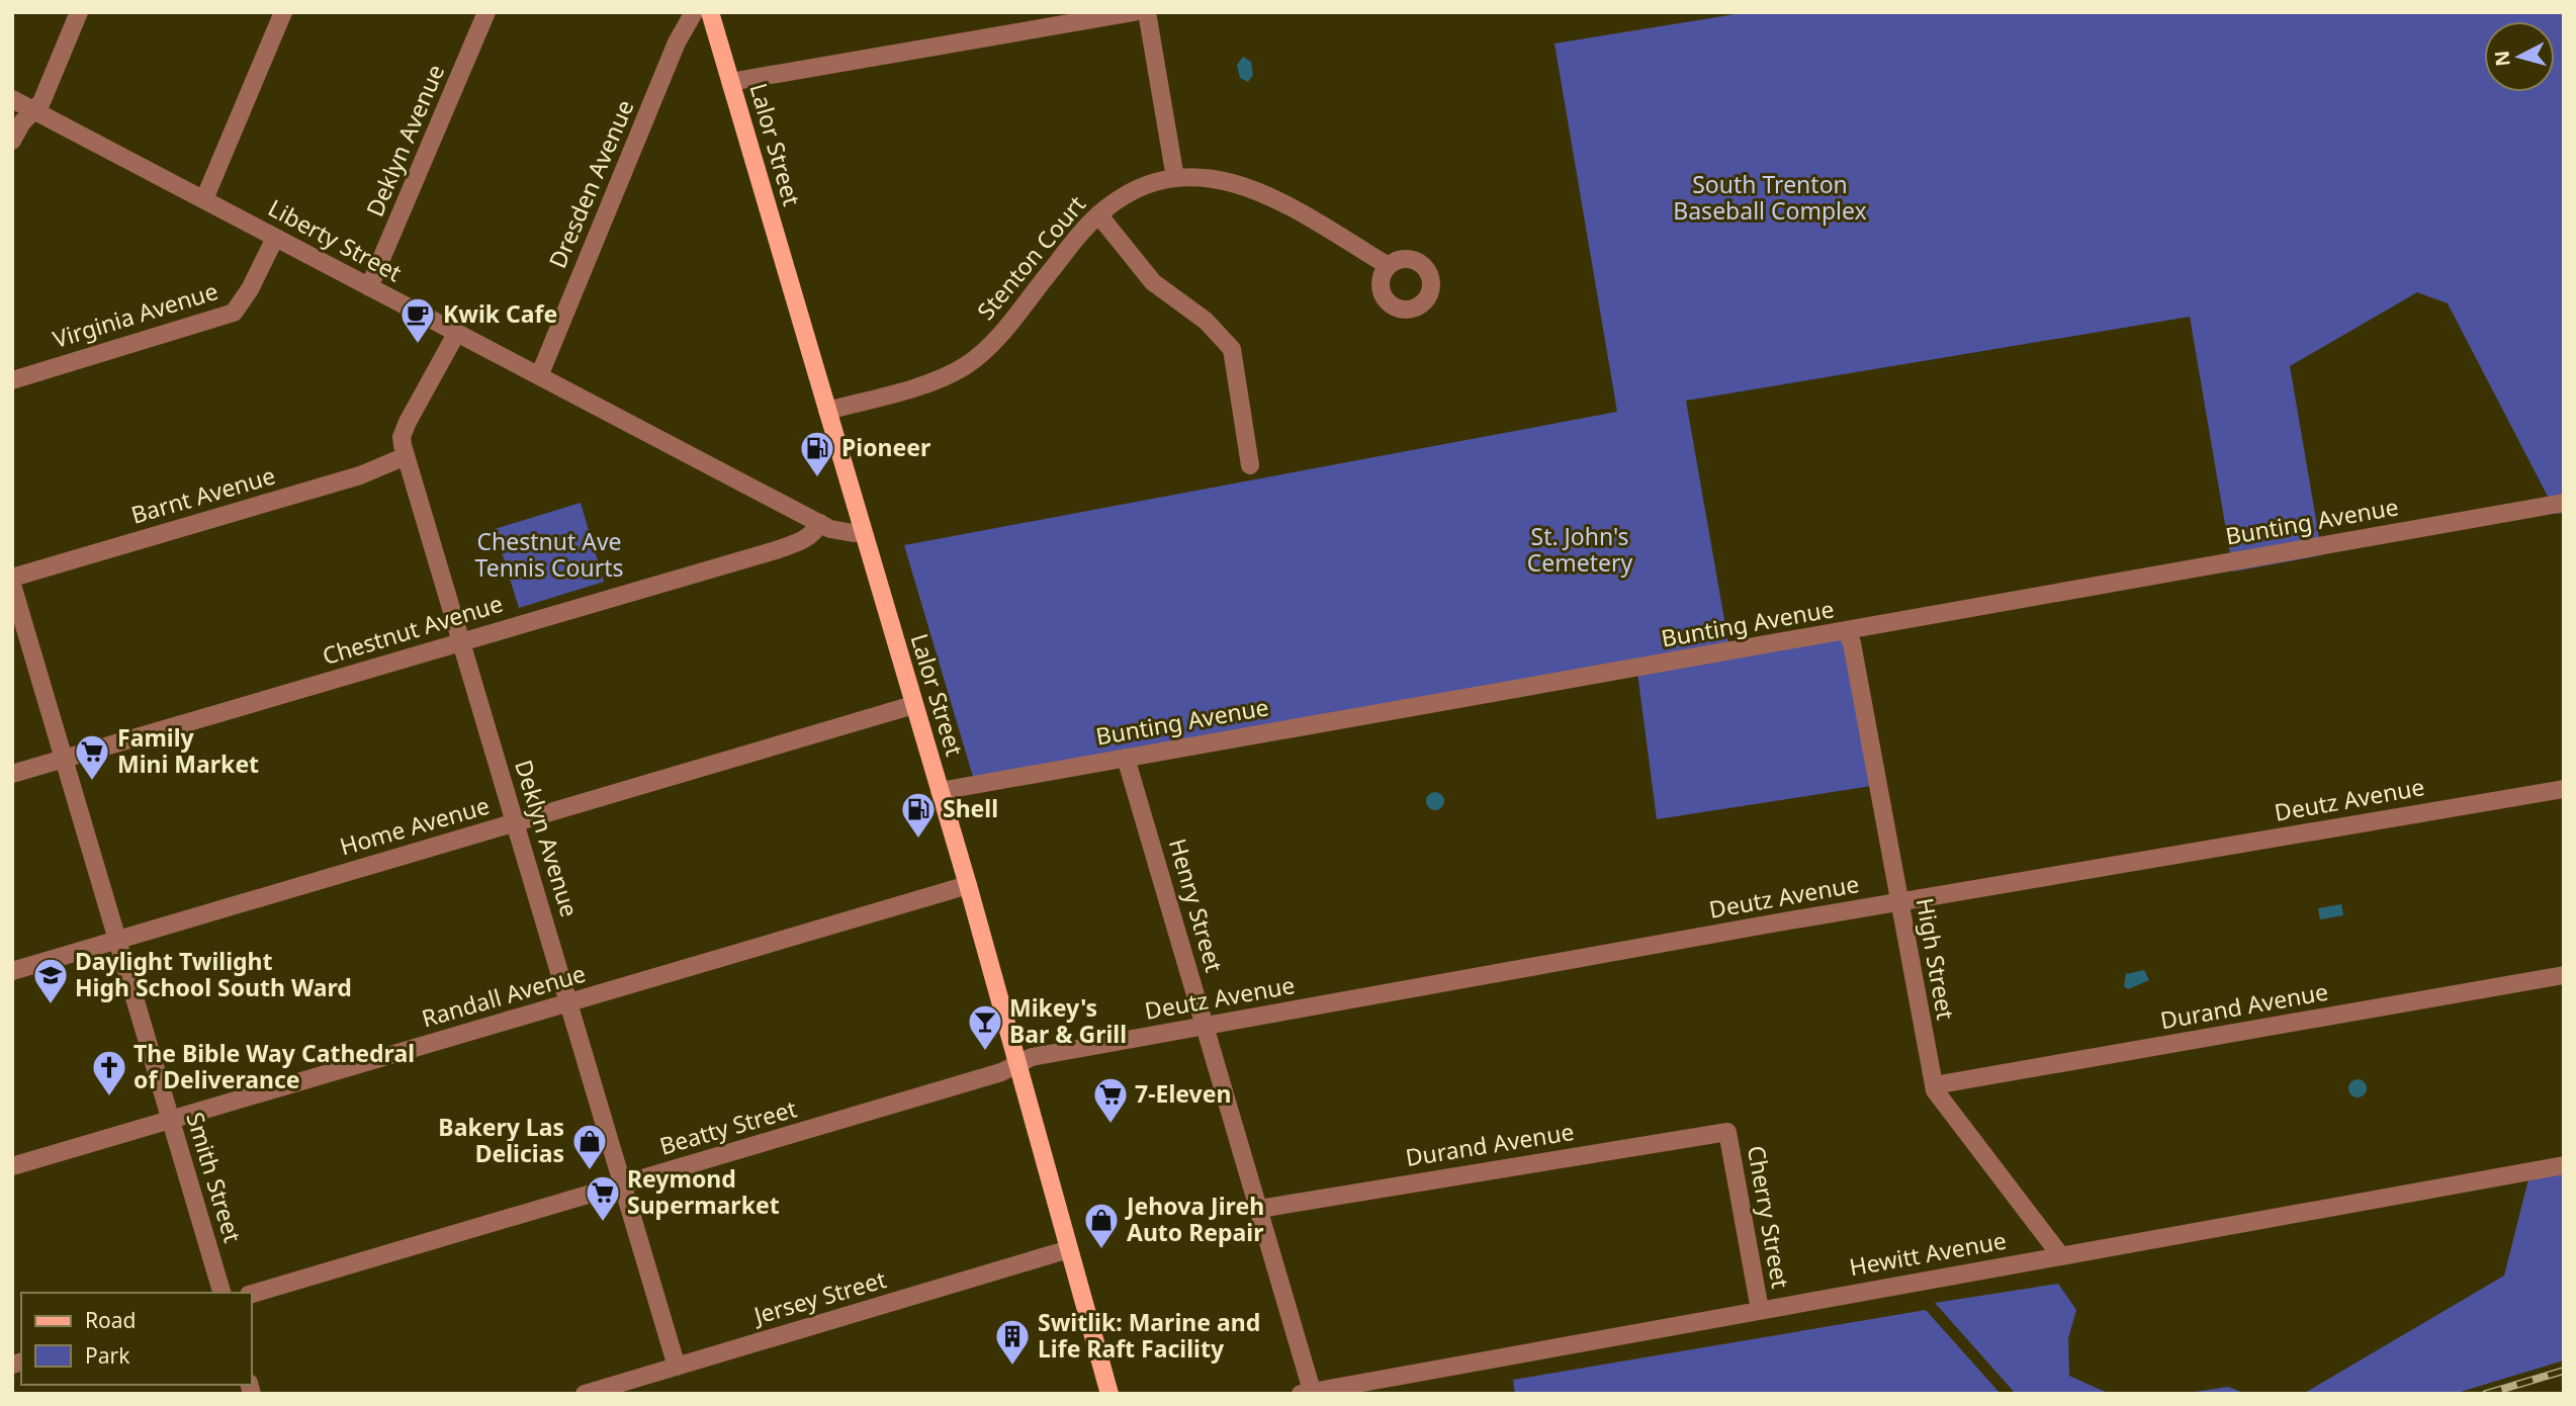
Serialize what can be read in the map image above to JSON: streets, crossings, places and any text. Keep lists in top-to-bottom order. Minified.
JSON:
{"streets":{"main road":["Lalor Street"],"street":["Deklyn Avenue","Dresden Avenue","Liberty Street","Stenton Court","Virginia Avenue","Barnt Avenue","Bunting Avenue","Chestnut Avenue","Deutz Avenue","Home Avenue","Henry Street","High Street","Randall Avenue","Durand Avenue","Beatty Street","Smith Street","Cherry Street","Hewitt Avenue","Jersey Street"]},"crossings":[["Deklyn Avenue","Liberty Street"],["Deklyn Avenue","Barnt Avenue"],["Deklyn Avenue","Chestnut Avenue"],["Deklyn Avenue","Home Avenue"],["Deklyn Avenue","Randall Avenue"],["Deklyn Avenue","Beatty Street"],["Deklyn Avenue","Jersey Street"],["Lalor Street","Liberty Street"],["Lalor Street","Stenton Court"],["Lalor Street","Bunting Avenue"],["Lalor Street","Deutz Avenue"],["Lalor Street","Home Avenue"],["Lalor Street","Randall Avenue"],["Lalor Street","Beatty Street"],["Lalor Street","Jersey Street"],["Dresden Avenue","Liberty Street"],["Liberty Street","Virginia Avenue"],["Liberty Street","Chestnut Avenue"],["Bunting Avenue","Henry Street"],["Bunting Avenue","High Street"],["Chestnut Avenue","Smith Street"],["Deutz Avenue","Henry Street"],["Deutz Avenue","High Street"],["Deutz Avenue","Beatty Street"],["Home Avenue","Smith Street"],["Henry Street","Durand Avenue"],["Henry Street","Hewitt Avenue"],["High Street","Durand Avenue"],["High Street","Hewitt Avenue"],["Randall Avenue","Smith Street"],["Durand Avenue","Cherry Street"],["Cherry Street","Hewitt Avenue"]],"parks":["South Trenton Baseball Complex","St. John's Cemetery","Chestnut Ave Tennis Courts"],"places":{"cafe":["Kwik Cafe"],"fuel station":["Pioneer","Shell"],"supermarket":["Family Mini Market","7-Eleven","Reymond Supermarket"],"school or university":["Daylight Twilight High School South Ward"],"bar":["Mikey's Bar & Grill"],"church":["The Bible Way Cathedral of Deliverance"],"shop":["Bakery Las Delicias","Jehova Jireh Auto Repair"],"building":["Switlik: Marine and Life Raft Facility"]},"legend":["Road","Park"],"north":"left"}
